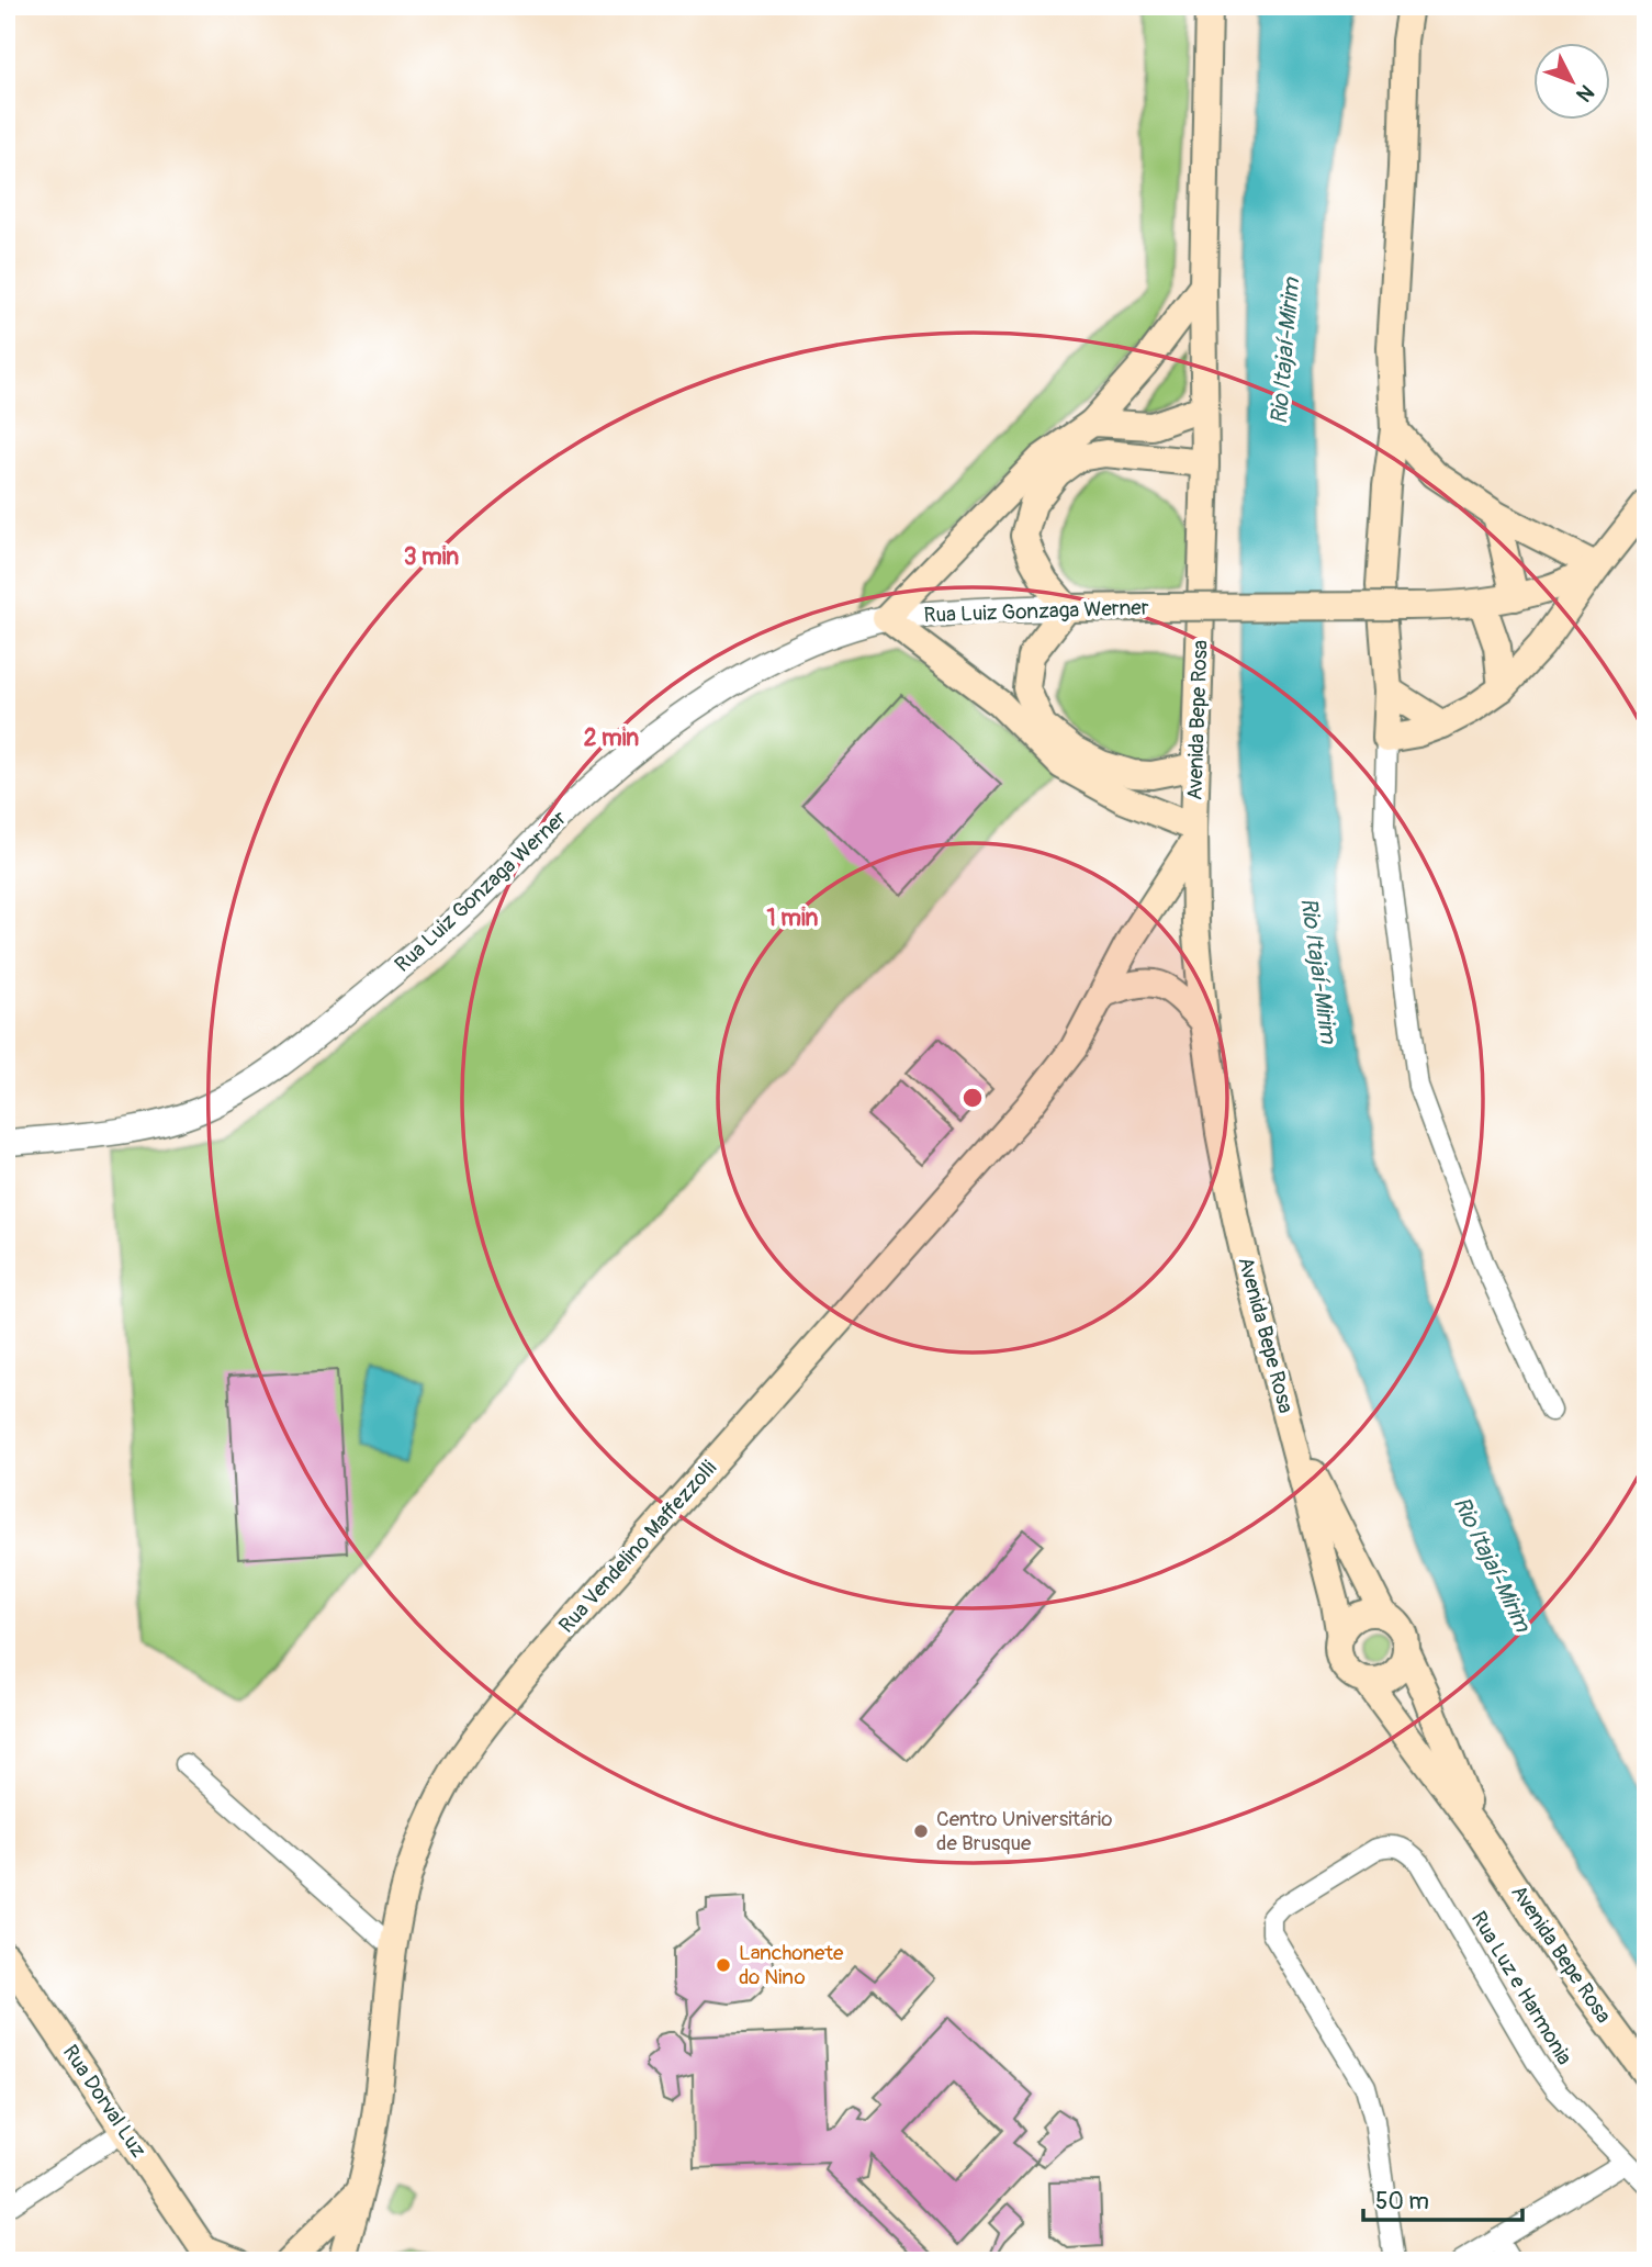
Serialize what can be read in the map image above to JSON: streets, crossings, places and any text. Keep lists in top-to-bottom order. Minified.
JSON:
{"streets":{"main road":["Rua Luiz Gonzaga Werner","Avenida Bepe Rosa","Rua Vendelino Maffezzolli","Rua Dorval Luz"],"street":["Rua Luz e Harmonia"]},"crossings":[["Avenida Bepe Rosa","Rua Vendelino Maffezzolli"]],"water":["Rio Itajaí-Mirim"],"places":["Centro Universitário de Brusque","Lanchonete do Nino"],"scale_bar":"50 m","north":"bottom right","rings":["3 min","2 min","1 min"]}
